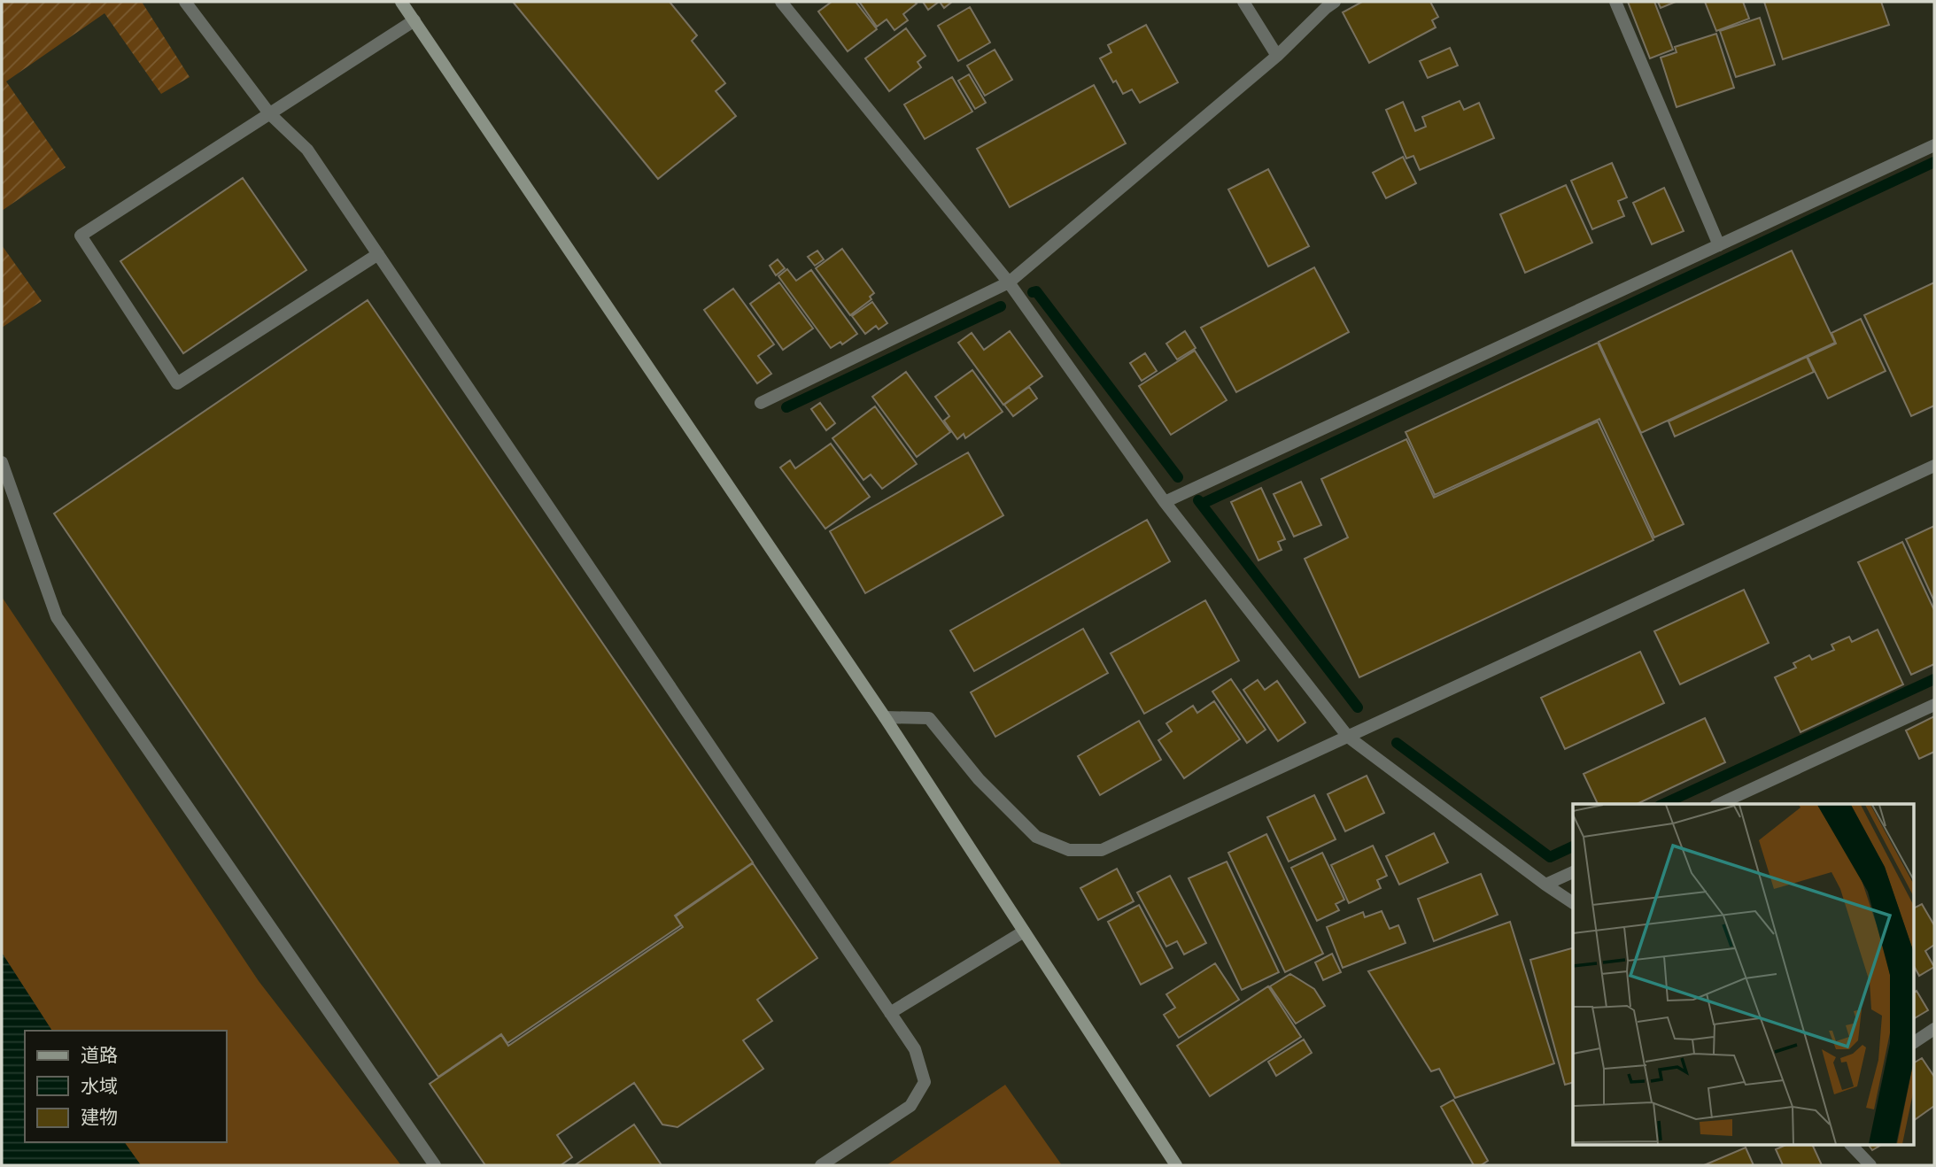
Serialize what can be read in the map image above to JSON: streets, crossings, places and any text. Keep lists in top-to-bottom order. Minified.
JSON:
{"legend":["道路","水域","建物"]}
